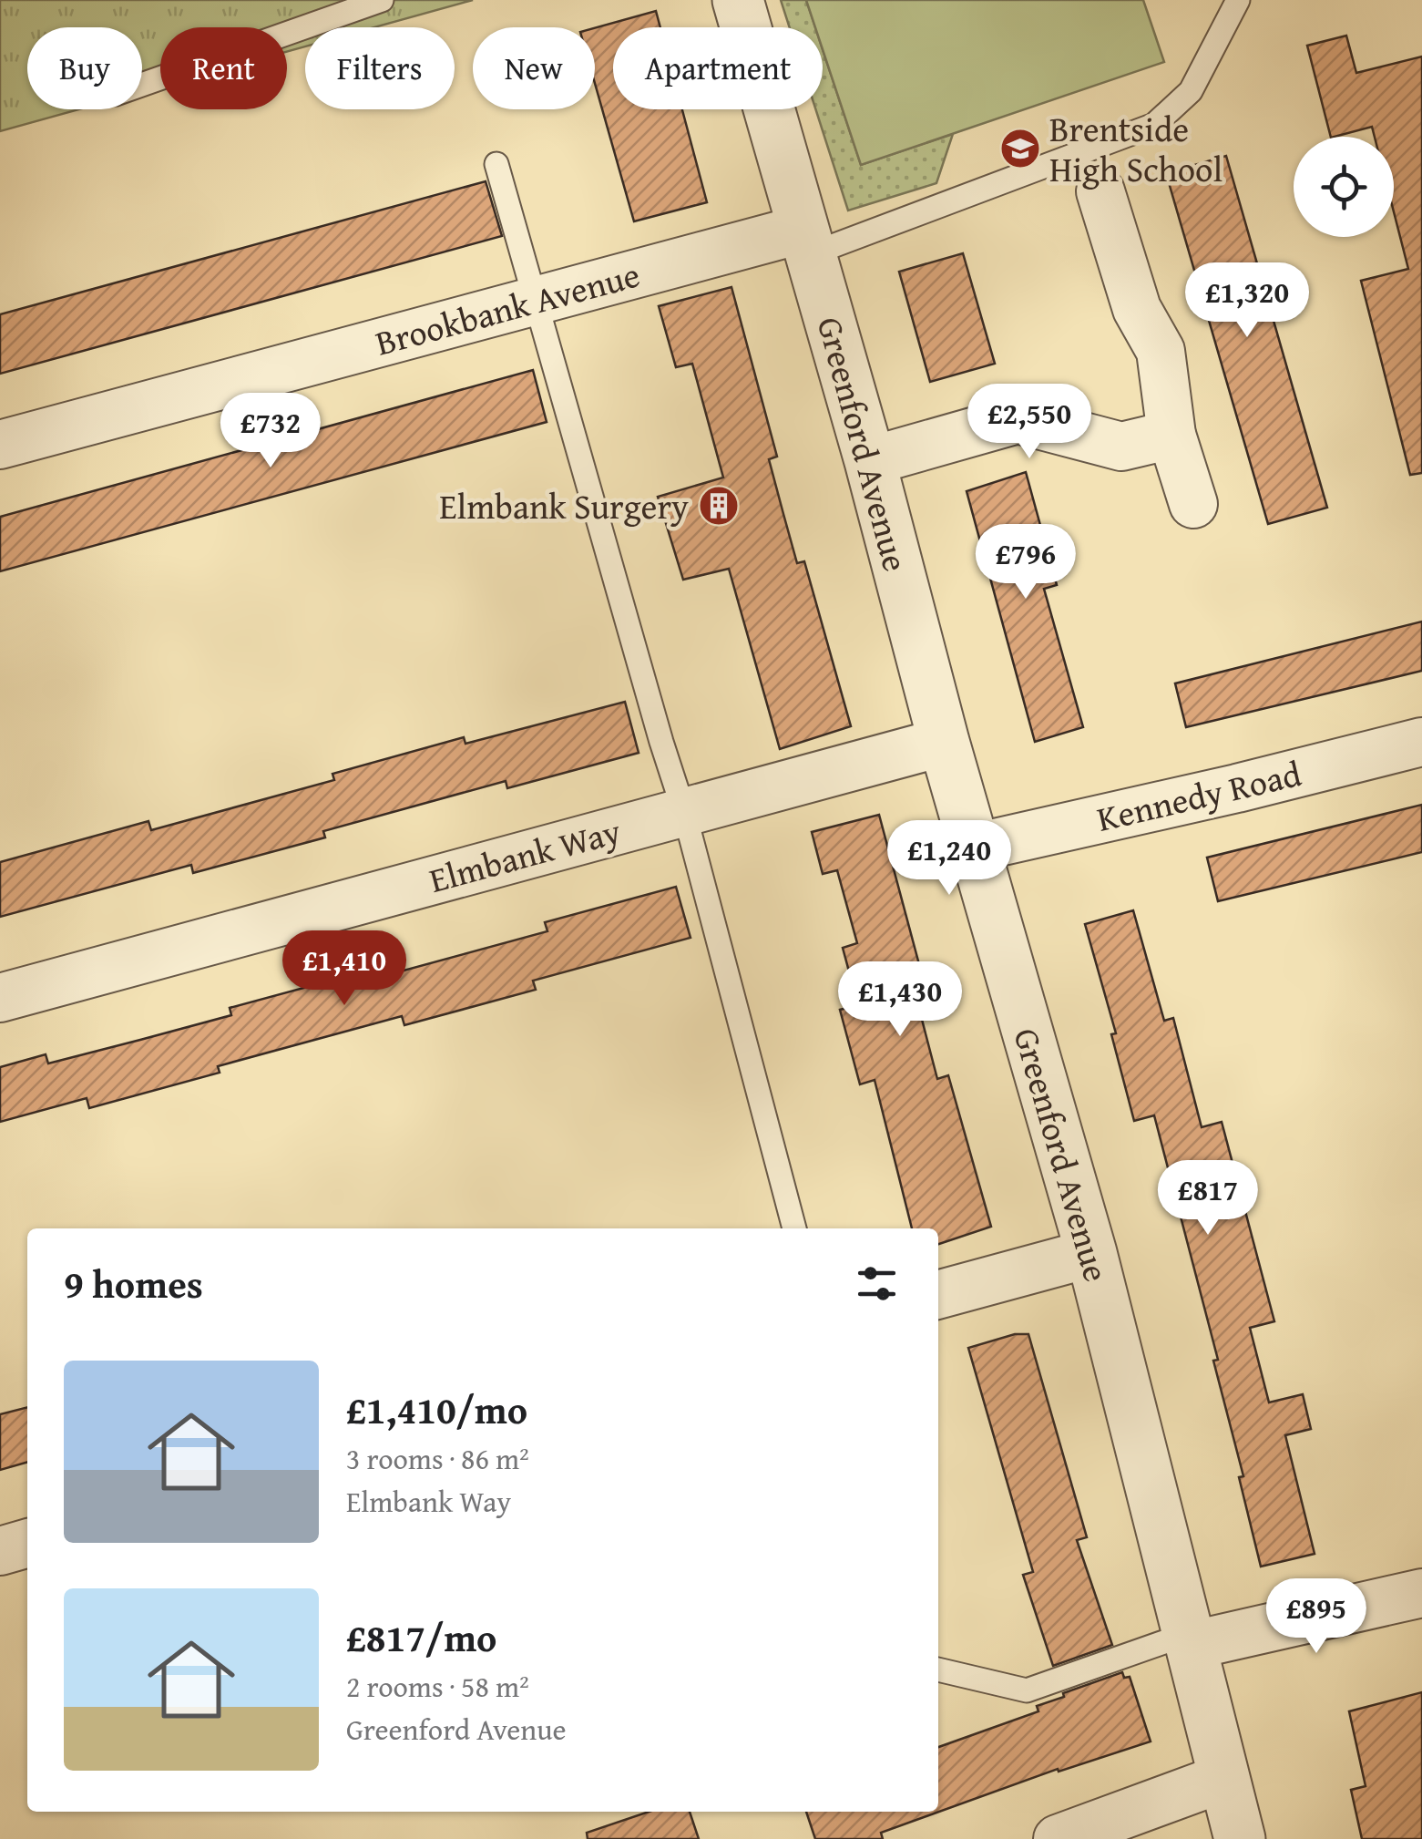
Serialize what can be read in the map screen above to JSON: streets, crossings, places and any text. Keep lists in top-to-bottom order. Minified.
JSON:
{"streets":{"street":["Brookbank Avenue","Greenford Avenue","Kennedy Road","Elmbank Way"]},"crossings":[["Brookbank Avenue","Greenford Avenue"],["Greenford Avenue","Kennedy Road"],["Greenford Avenue","Elmbank Way"]],"places":{"school or university":["Brentside High School"],"building":["Elmbank Surgery"]},"page":{"chip":["Buy","Rent","Filters","New","Apartment"],"price":["£1,320","£2,550","£732","£796","£1,240","£1,410","£1,430","£817","£895"],"heading":"9 homes","list":[{"name":"£1,410/mo","note":"3 rooms · 86 m² · Elmbank Way"},{"name":"£817/mo","note":"2 rooms · 58 m² · Greenford Avenue"}]}}
